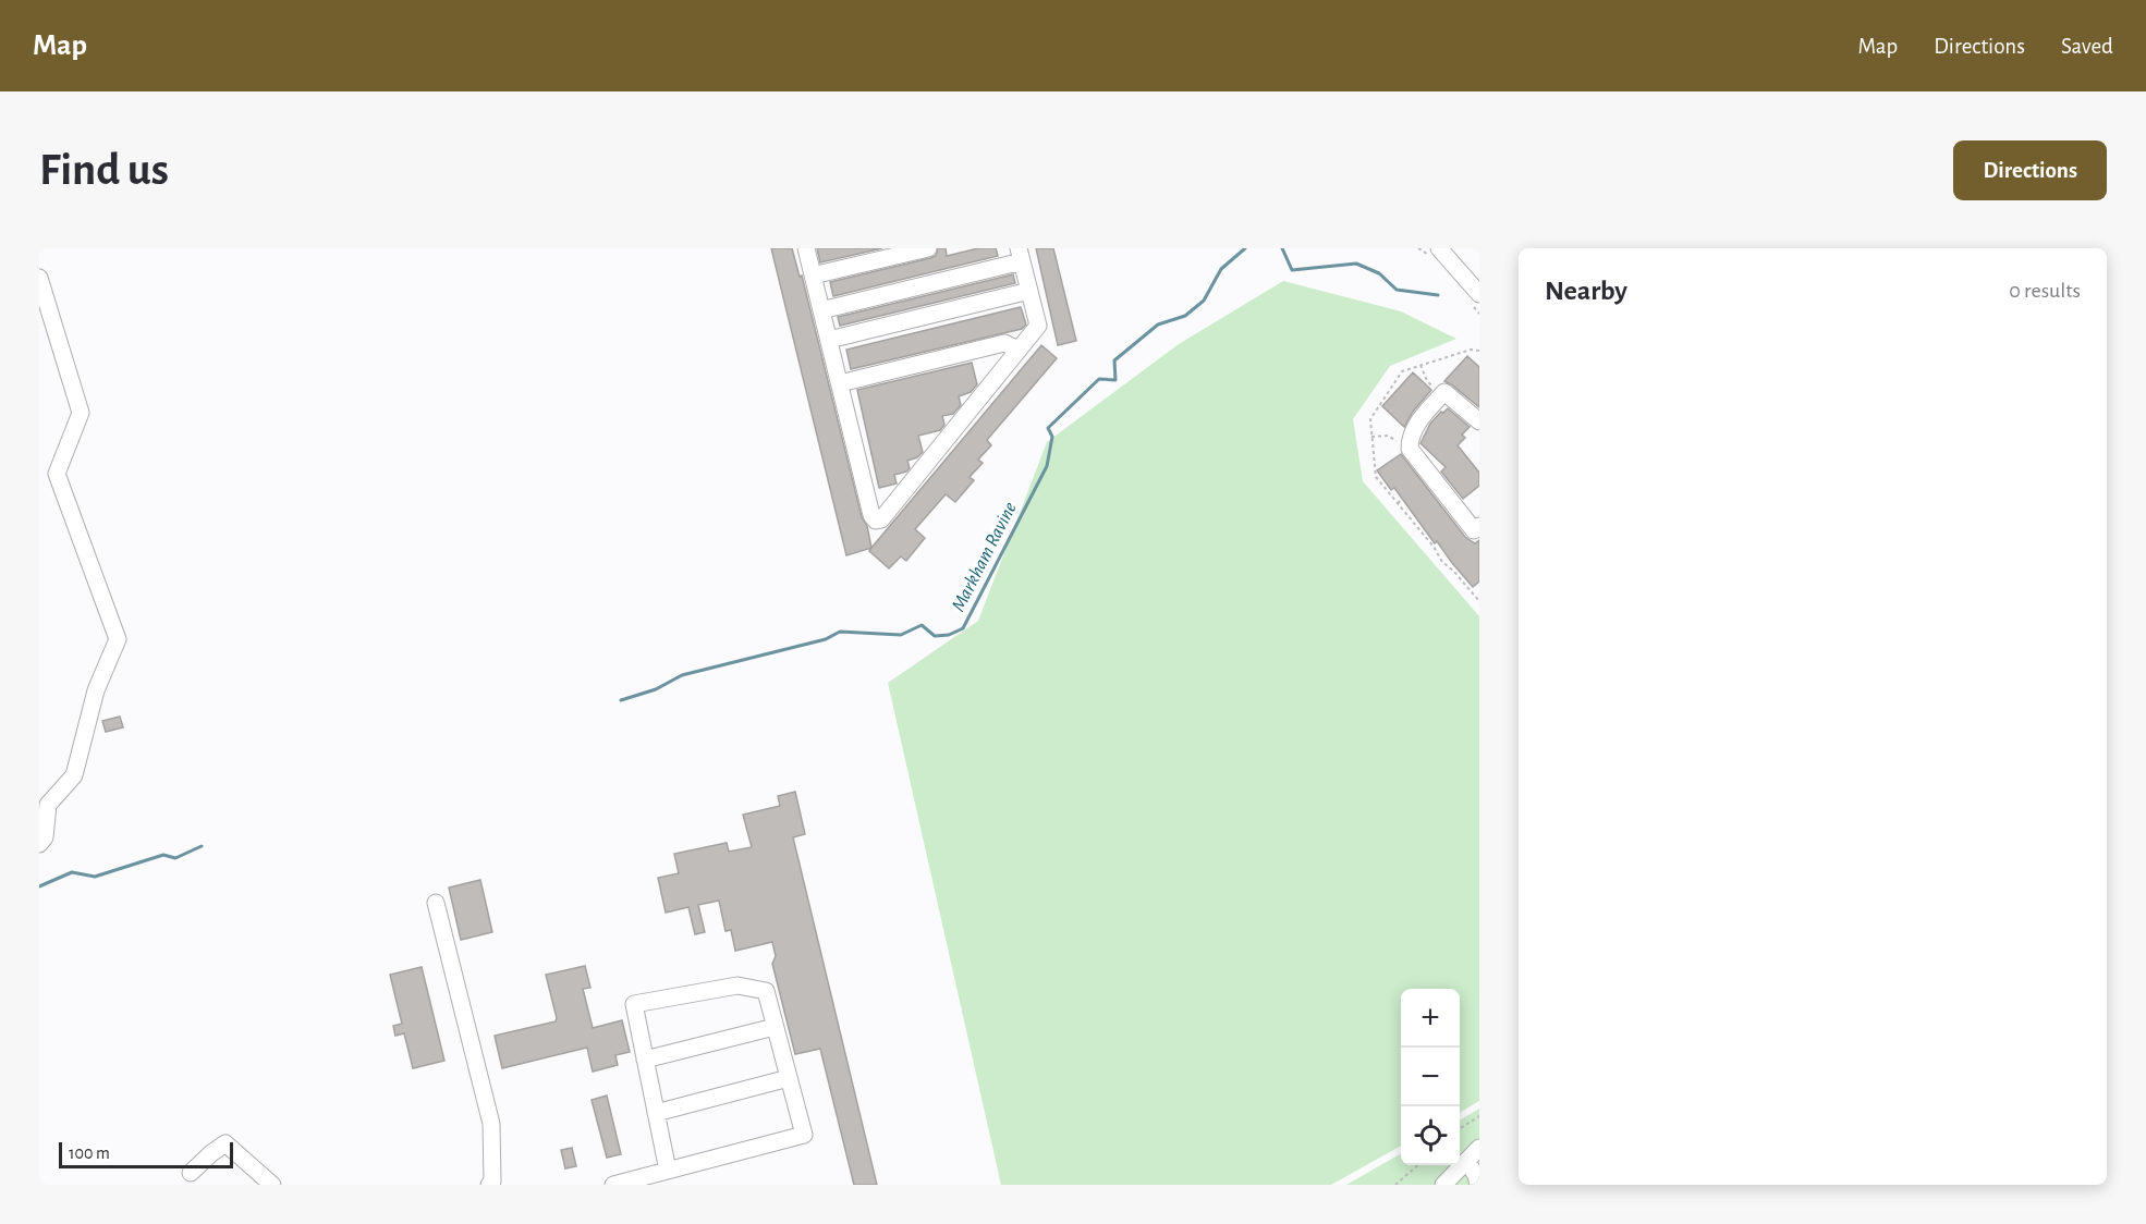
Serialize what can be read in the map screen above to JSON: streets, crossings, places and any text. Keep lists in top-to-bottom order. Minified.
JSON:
{"water":["Markham Ravine"],"scale_bar":"100 m","page":{"header":"Map","nav":["Map","Directions","Saved"],"buttons":"Directions","title":"Find us","heading":["Nearby","0 results"],"map_buttons":["+","−"],"scale":"100 m"}}
